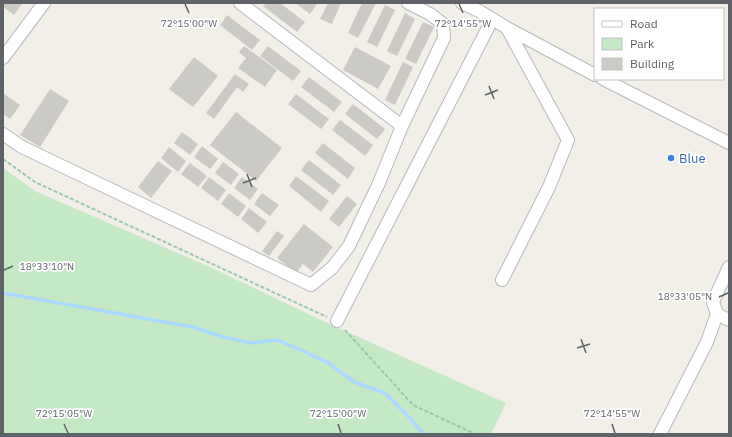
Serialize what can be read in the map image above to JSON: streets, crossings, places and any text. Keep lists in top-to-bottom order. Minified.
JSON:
{"places":["Blue"],"legend":["Road","Park","Building"],"coordinates":["72°15'00\"W","72°14'55\"W","18°33'10\"N","18°33'05\"N","72°15'05\"W"]}
